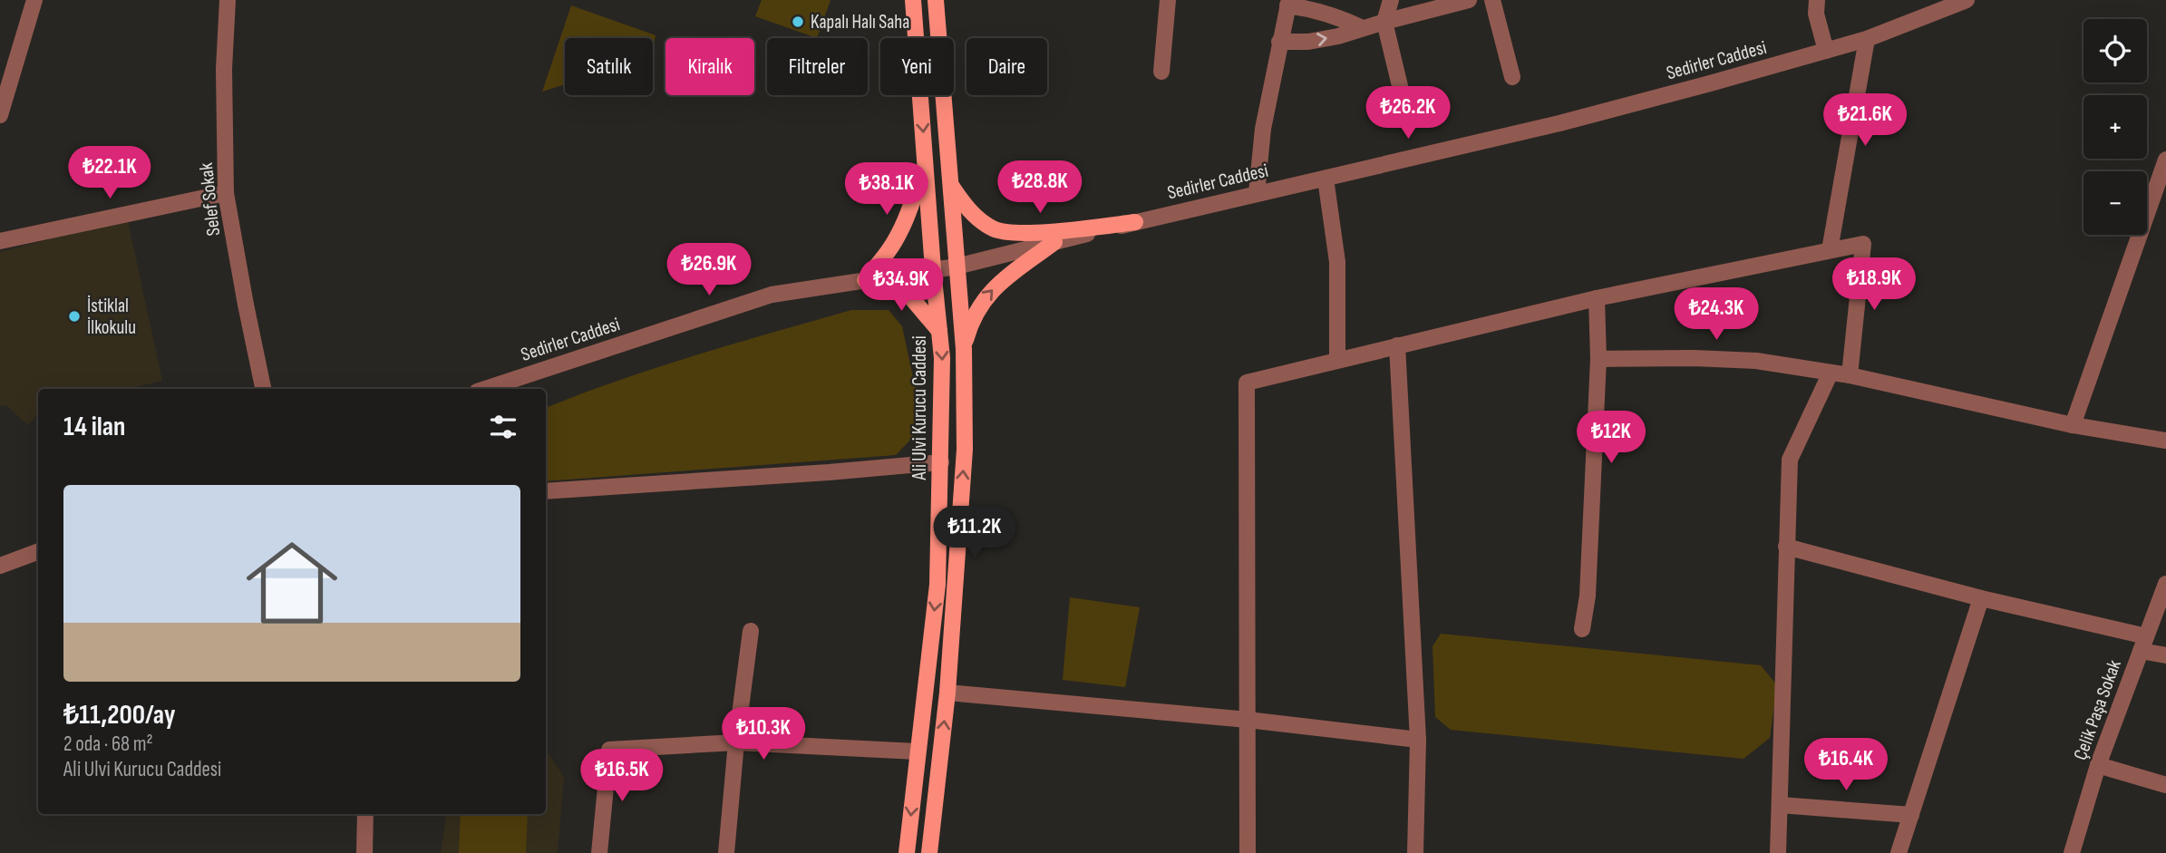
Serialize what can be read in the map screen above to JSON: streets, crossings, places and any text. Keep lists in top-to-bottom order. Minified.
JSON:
{"streets":{"main road":["Ali Ulvi Kurucu Caddesi"],"street":["Sedirler Caddesi","Selef Sokak","Çelik Paşa Sokak"]},"crossings":[["Sedirler Caddesi","Ali Ulvi Kurucu Caddesi"]],"places":["Kapalı Halı Saha","İstiklal İlkokulu"],"page":{"map_buttons":["+","−"],"chip":["Satılık","Kiralık","Filtreler","Yeni","Daire"],"price":["₺26.2K","₺21.6K","₺22.1K","₺28.8K","₺38.1K","₺26.9K","₺18.9K","₺34.9K","₺24.3K","₺12K","₺11.2K","₺10.3K","₺16.4K","₺16.5K"],"heading":"14 ilan","list":[{"name":"₺11,200/ay","note":"2 oda · 68 m² · Ali Ulvi Kurucu Caddesi"}]}}
